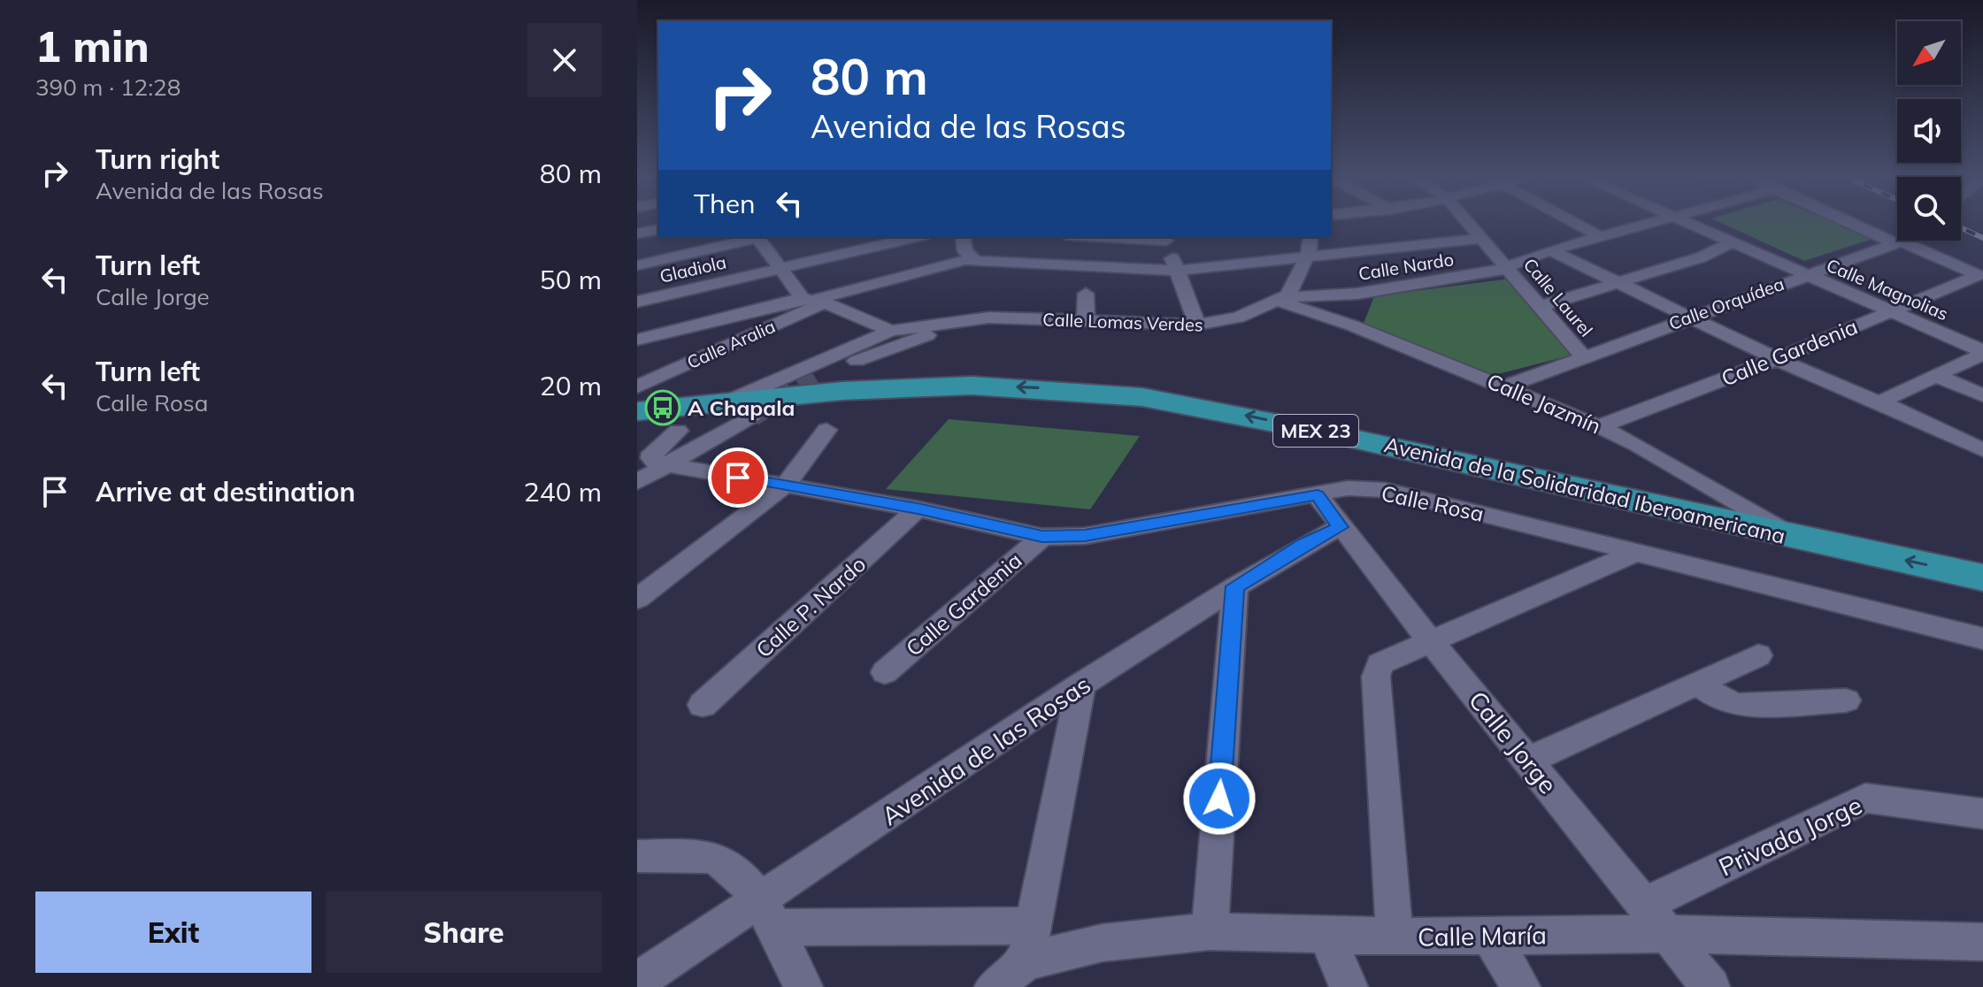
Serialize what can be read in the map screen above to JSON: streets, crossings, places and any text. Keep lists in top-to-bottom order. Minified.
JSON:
{"streets":{"highway":["MEX 23","Avenida de la Solidaridad Iberoamericana"],"street":["Calle Nardo","Gladiola","Calle Magnolias","Calle Laurel","Calle Orquídea","Calle Lomas Verdes","Calle Aralia","Calle Gardenia","Calle Jazmín","Calle Rosa","Calle P. Nardo","Calle Jorge","Avenida de las Rosas","Privada Jorge","Calle María"]},"crossings":[["Calle Nardo","Calle Laurel"],["Calle Nardo","Calle Lomas Verdes"],["Calle Nardo","Calle Jazmín"],["Calle Magnolias","Calle Orquídea"],["Calle Magnolias","Calle Gardenia"],["Calle Laurel","Calle Orquídea"],["Calle Orquídea","Calle Gardenia"],["Calle Orquídea","Calle Jazmín"],["Calle Lomas Verdes","Calle Jazmín"],["Calle Lomas Verdes","Avenida de la Solidaridad Iberoamericana"],["Calle Lomas Verdes","Calle Rosa"],["Calle Gardenia","Calle Jazmín"],["Calle Gardenia","Calle Rosa"],["Calle Jazmín","Avenida de la Solidaridad Iberoamericana"],["Calle Rosa","Calle P. Nardo"],["Calle Rosa","Calle Jorge"],["Calle Jorge","Avenida de las Rosas"],["Calle Jorge","Privada Jorge"],["Calle Jorge","Calle María"]],"one_way":["Avenida de la Solidaridad Iberoamericana"],"places":{"bus stop":["A Chapala"]},"north":"bottom left","page":{"heading":["1 min","390 m · 12:28"],"turn":["80 m","Avenida de las Rosas"],"list":[{"name":"Turn right","note":"Avenida de las Rosas","value":"80 m"},{"name":"Turn left","note":"Calle Jorge","value":"50 m"},{"name":"Turn left","note":"Calle Rosa","value":"20 m"},{"name":"Arrive at destination","value":"240 m"}],"then":"Then","buttons":["Exit","Share"]}}
